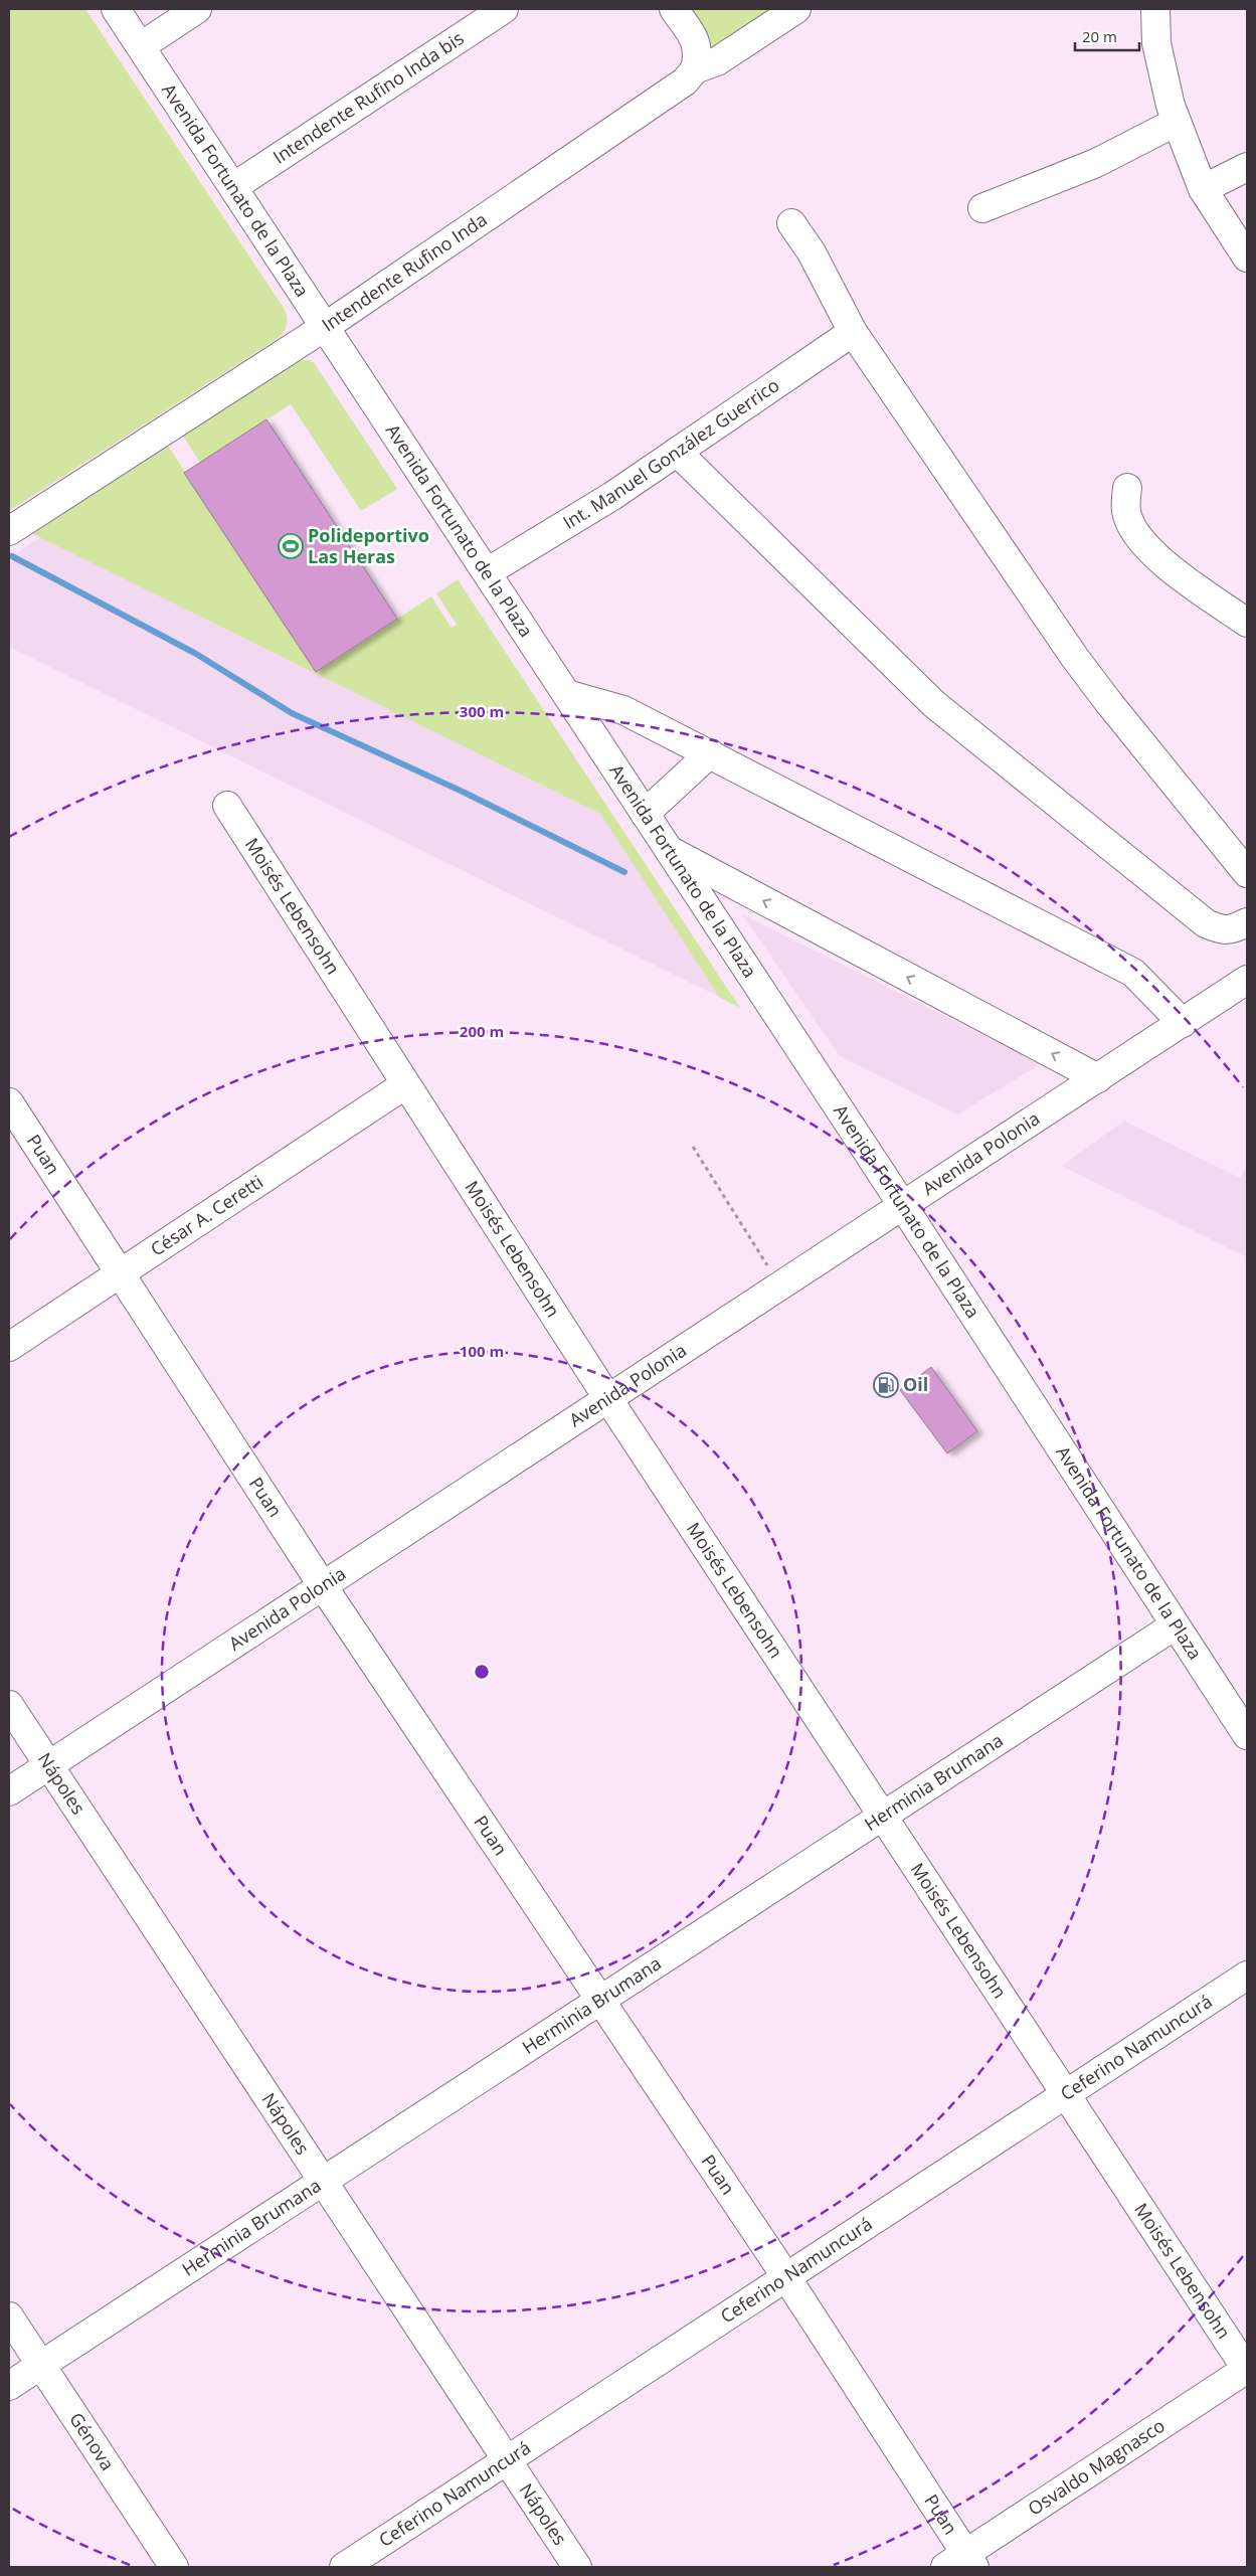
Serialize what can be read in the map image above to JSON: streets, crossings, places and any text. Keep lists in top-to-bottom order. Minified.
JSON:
{"streets":{"street":["Intendente Rufino Inda bis","Avenida Fortunato de la Plaza","Intendente Rufino Inda","Int. Manuel González Guerrico","Moisés Lebensohn","Puan","Avenida Polonia","César A. Ceretti","Herminia Brumana","Nápoles","Ceferino Namuncurá","Génova","Osvaldo Magnasco"]},"crossings":[["Intendente Rufino Inda bis","Avenida Fortunato de la Plaza"],["Avenida Fortunato de la Plaza","Intendente Rufino Inda"],["Avenida Fortunato de la Plaza","Int. Manuel González Guerrico"],["Avenida Fortunato de la Plaza","Avenida Polonia"],["Avenida Fortunato de la Plaza","Herminia Brumana"],["Moisés Lebensohn","Avenida Polonia"],["Moisés Lebensohn","César A. Ceretti"],["Moisés Lebensohn","Herminia Brumana"],["Moisés Lebensohn","Ceferino Namuncurá"],["Moisés Lebensohn","Osvaldo Magnasco"],["Puan","Avenida Polonia"],["Puan","César A. Ceretti"],["Puan","Herminia Brumana"],["Puan","Ceferino Namuncurá"],["Puan","Osvaldo Magnasco"],["Avenida Polonia","Nápoles"],["Herminia Brumana","Nápoles"],["Herminia Brumana","Génova"],["Nápoles","Ceferino Namuncurá"]],"places":{"sports":["Polideportivo Las Heras"],"fuel station":["Oil"]},"scale_bar":"20 m","rings":["300 m","200 m","100 m"]}
